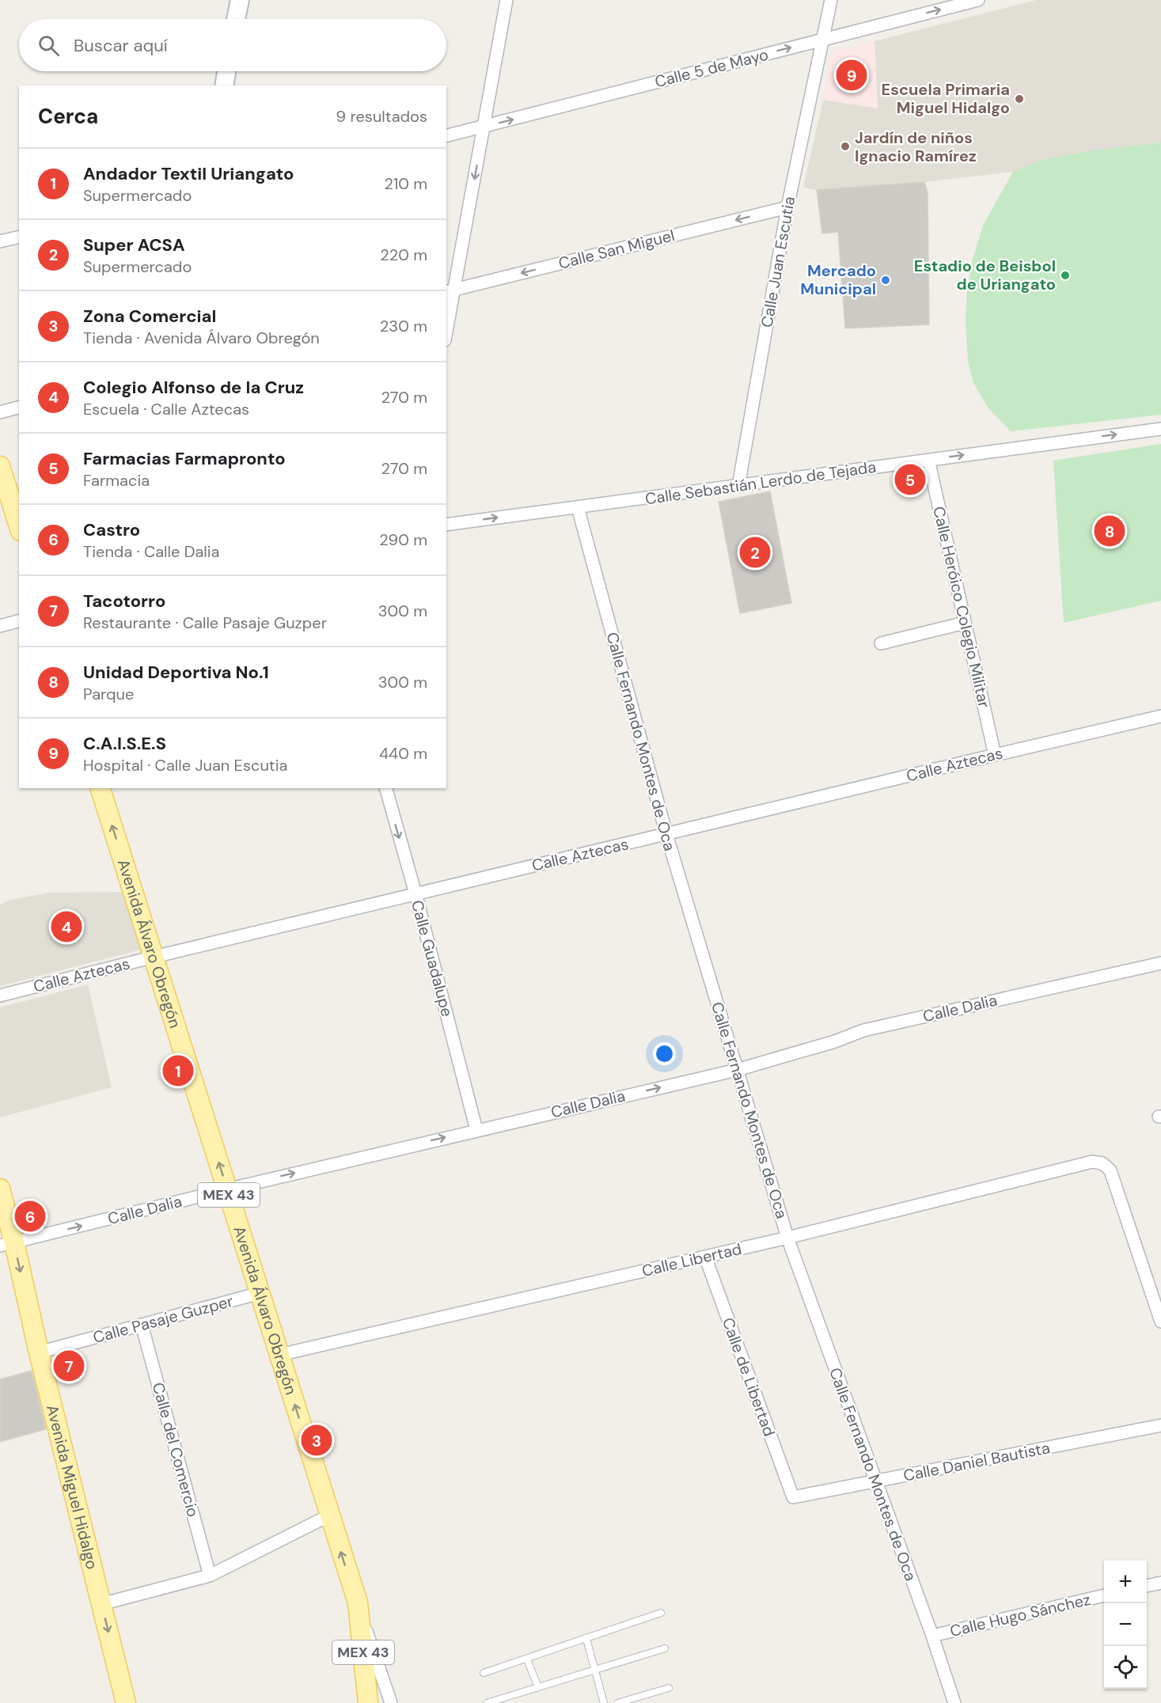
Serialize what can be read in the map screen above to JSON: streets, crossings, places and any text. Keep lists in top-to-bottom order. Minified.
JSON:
{"streets":{"main road":["Avenida Álvaro Obregón","MEX 43","Avenida Miguel Hidalgo"],"street":["Calle 5 de Mayo","Calle San Miguel","Calle Juan Escutia","Calle Sebastián Lerdo de Tejada","Calle Heróico Colegio Militar","Calle Fernando Montes de Oca","Calle Aztecas","Calle Guadalupe","Calle Dalia","Calle Libertad","Calle Pasaje Guzper","Calle de Libertad","Calle del Comercio","Calle Daniel Bautista","Calle Hugo Sánchez"]},"crossings":[["Calle 5 de Mayo","Calle Juan Escutia"],["Calle San Miguel","Calle Juan Escutia"],["Calle Juan Escutia","Calle Sebastián Lerdo de Tejada"],["Calle Sebastián Lerdo de Tejada","Calle Heróico Colegio Militar"],["Calle Sebastián Lerdo de Tejada","Calle Fernando Montes de Oca"],["Calle Heróico Colegio Militar","Calle Aztecas"],["Calle Fernando Montes de Oca","Calle Aztecas"],["Calle Fernando Montes de Oca","Calle Dalia"],["Calle Fernando Montes de Oca","Calle Libertad"],["Calle Fernando Montes de Oca","Calle Daniel Bautista"],["Calle Fernando Montes de Oca","Calle Hugo Sánchez"],["Calle Aztecas","Avenida Álvaro Obregón"],["Calle Aztecas","Calle Guadalupe"],["Avenida Álvaro Obregón","Calle Dalia"],["Avenida Álvaro Obregón","Calle Libertad"],["Avenida Álvaro Obregón","Calle Pasaje Guzper"],["Calle Guadalupe","Calle Dalia"],["Calle Dalia","Avenida Miguel Hidalgo"],["Calle Libertad","Calle de Libertad"],["Calle Pasaje Guzper","Calle del Comercio"],["Calle Pasaje Guzper","Avenida Miguel Hidalgo"],["Calle de Libertad","Calle Daniel Bautista"]],"one_way":["Calle 5 de Mayo","Calle San Miguel","Calle Sebastián Lerdo de Tejada","Avenida Álvaro Obregón","Calle Dalia","Avenida Miguel Hidalgo"],"places":["Escuela Primaria Miguel Hidalgo","Jardín de niños Ignacio Ramírez","Estadio de Beisbol de Uriangato","Mercado Municipal"],"page":{"search":"Buscar aquí","pins":["9","5","8","2","4","1","6","7","3"],"heading":["Cerca","9 resultados"],"list":[{"mark":"1","name":"Andador Textil Uriangato","note":"Supermercado","value":"210 m"},{"mark":"2","name":"Super ACSA","note":"Supermercado","value":"220 m"},{"mark":"3","name":"Zona Comercial","note":"Tienda · Avenida Álvaro Obregón","value":"230 m"},{"mark":"4","name":"Colegio Alfonso de la Cruz","note":"Escuela · Calle Aztecas","value":"270 m"},{"mark":"5","name":"Farmacias Farmapronto","note":"Farmacia","value":"270 m"},{"mark":"6","name":"Castro","note":"Tienda · Calle Dalia","value":"290 m"},{"mark":"7","name":"Tacotorro","note":"Restaurante · Calle Pasaje Guzper","value":"300 m"},{"mark":"8","name":"Unidad Deportiva No.1","note":"Parque","value":"300 m"},{"mark":"9","name":"C.A.I.S.E.S","note":"Hospital · Calle Juan Escutia","value":"440 m"}],"map_buttons":["+","−"]}}
